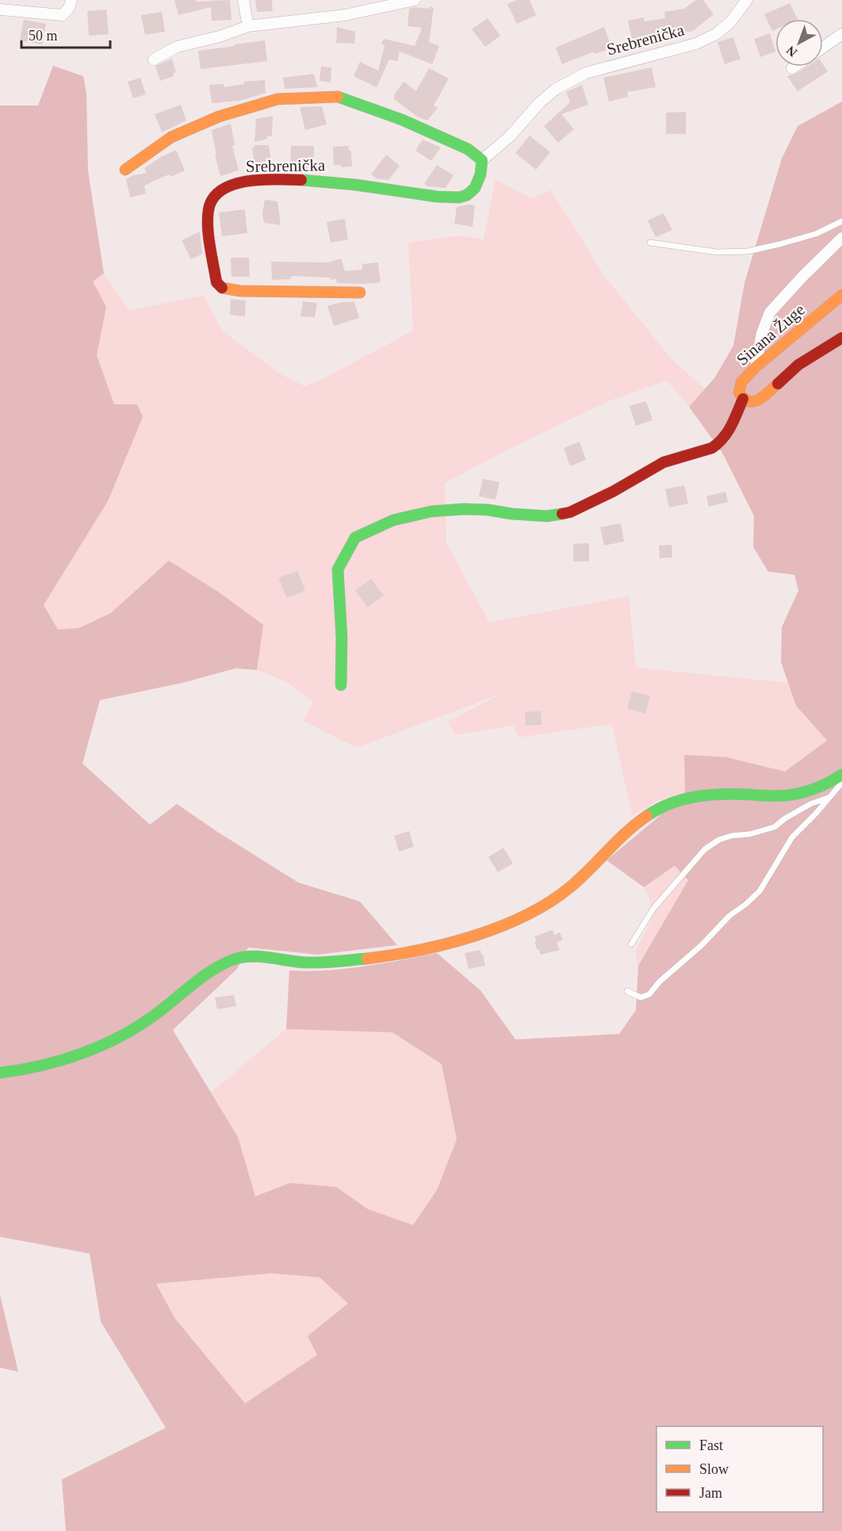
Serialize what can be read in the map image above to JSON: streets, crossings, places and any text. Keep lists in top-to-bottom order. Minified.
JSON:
{"streets":{"street":["Srebrenička","Sinana Žuge"]},"legend":["Fast","Slow","Jam"],"scale_bar":"50 m","north":"bottom left"}
